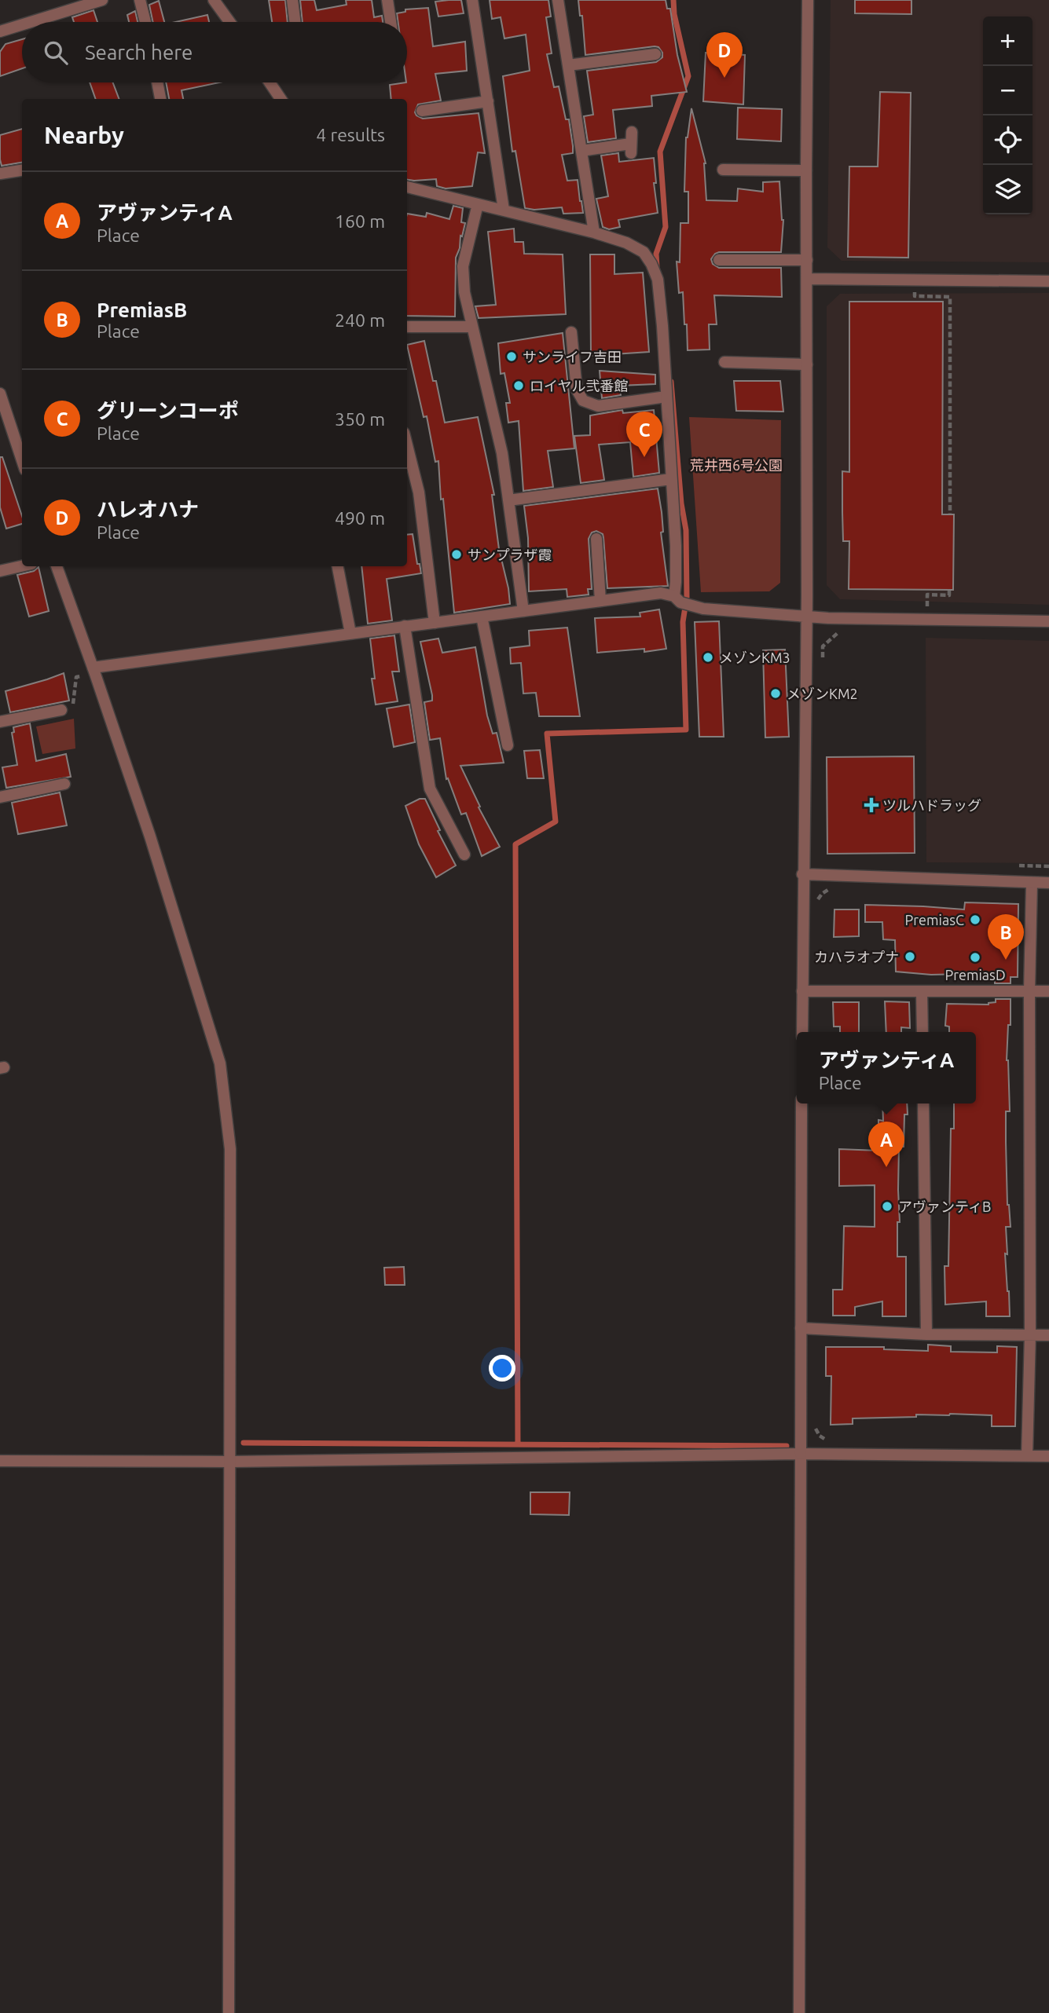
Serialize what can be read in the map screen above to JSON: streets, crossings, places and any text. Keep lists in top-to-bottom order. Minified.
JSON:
{"parks":["荒井西6号公園"],"places":{"other":["サンライフ吉田","ロイヤル弐番館","サンプラザ霞","メゾンKM3","メゾンKM2","PremiasC","カハラオプナ","PremiasD","アヴァンティB"],"health":["ツルハドラッグ"]},"page":{"map_buttons":["+","−"],"search":"Search here","pins":["D","C","B","A"],"heading":["Nearby","4 results"],"list":[{"mark":"A","name":"アヴァンティA","note":"Place","value":"160 m"},{"mark":"B","name":"PremiasB","note":"Place","value":"240 m"},{"mark":"C","name":"グリーンコーポ","note":"Place","value":"350 m"},{"mark":"D","name":"ハレオハナ","note":"Place","value":"490 m"}],"popup":["アヴァンティA","Place"]}}
